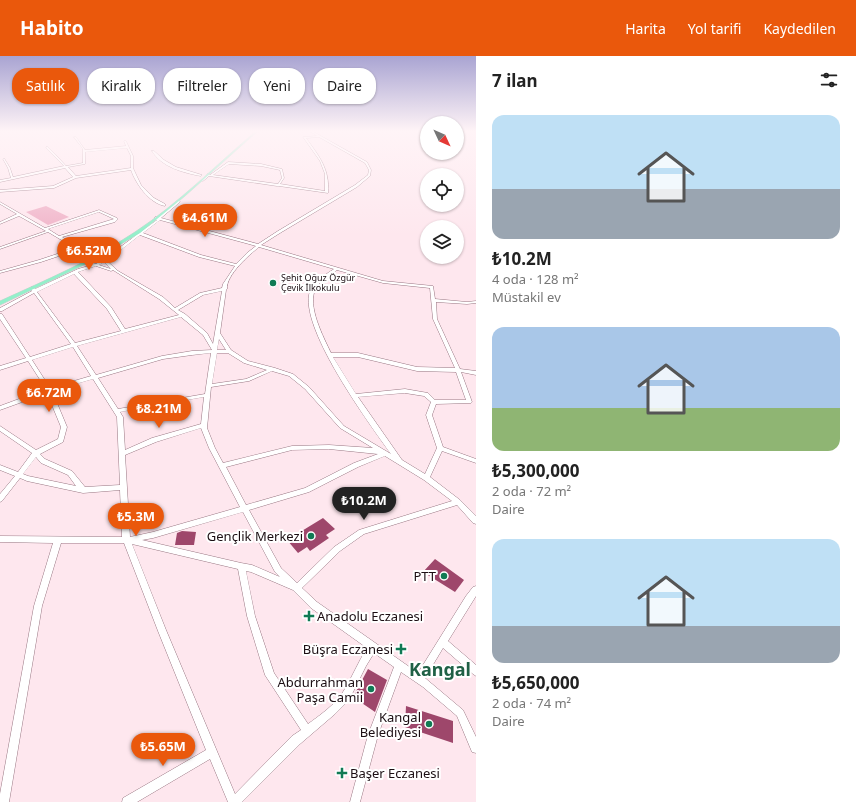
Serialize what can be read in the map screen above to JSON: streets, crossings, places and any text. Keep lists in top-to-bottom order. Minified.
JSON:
{"districts":["Kangal"],"places":{"other":["Şehit Oğuz Özgür Çevik İlkokulu","Gençlik Merkezi","PTT","Abdurrahman Paşa Camii","Kangal Belediyesi"],"health":["Anadolu Eczanesi","Büşra Eczanesi","Başer Eczanesi"]},"north":"bottom right","page":{"header":"Habito","nav":["Harita","Yol tarifi","Kaydedilen"],"heading":"7 ilan","chip":["Satılık","Kiralık","Filtreler","Yeni","Daire"],"list":[{"name":"₺10.2M","note":"4 oda · 128 m² · Müstakil ev"},{"name":"₺5,300,000","note":"2 oda · 72 m² · Daire"},{"name":"₺5,650,000","note":"2 oda · 74 m² · Daire"}],"price":["₺4.61M","₺6.52M","₺6.72M","₺8.21M","₺10.2M","₺5.3M","₺5.65M"]}}
